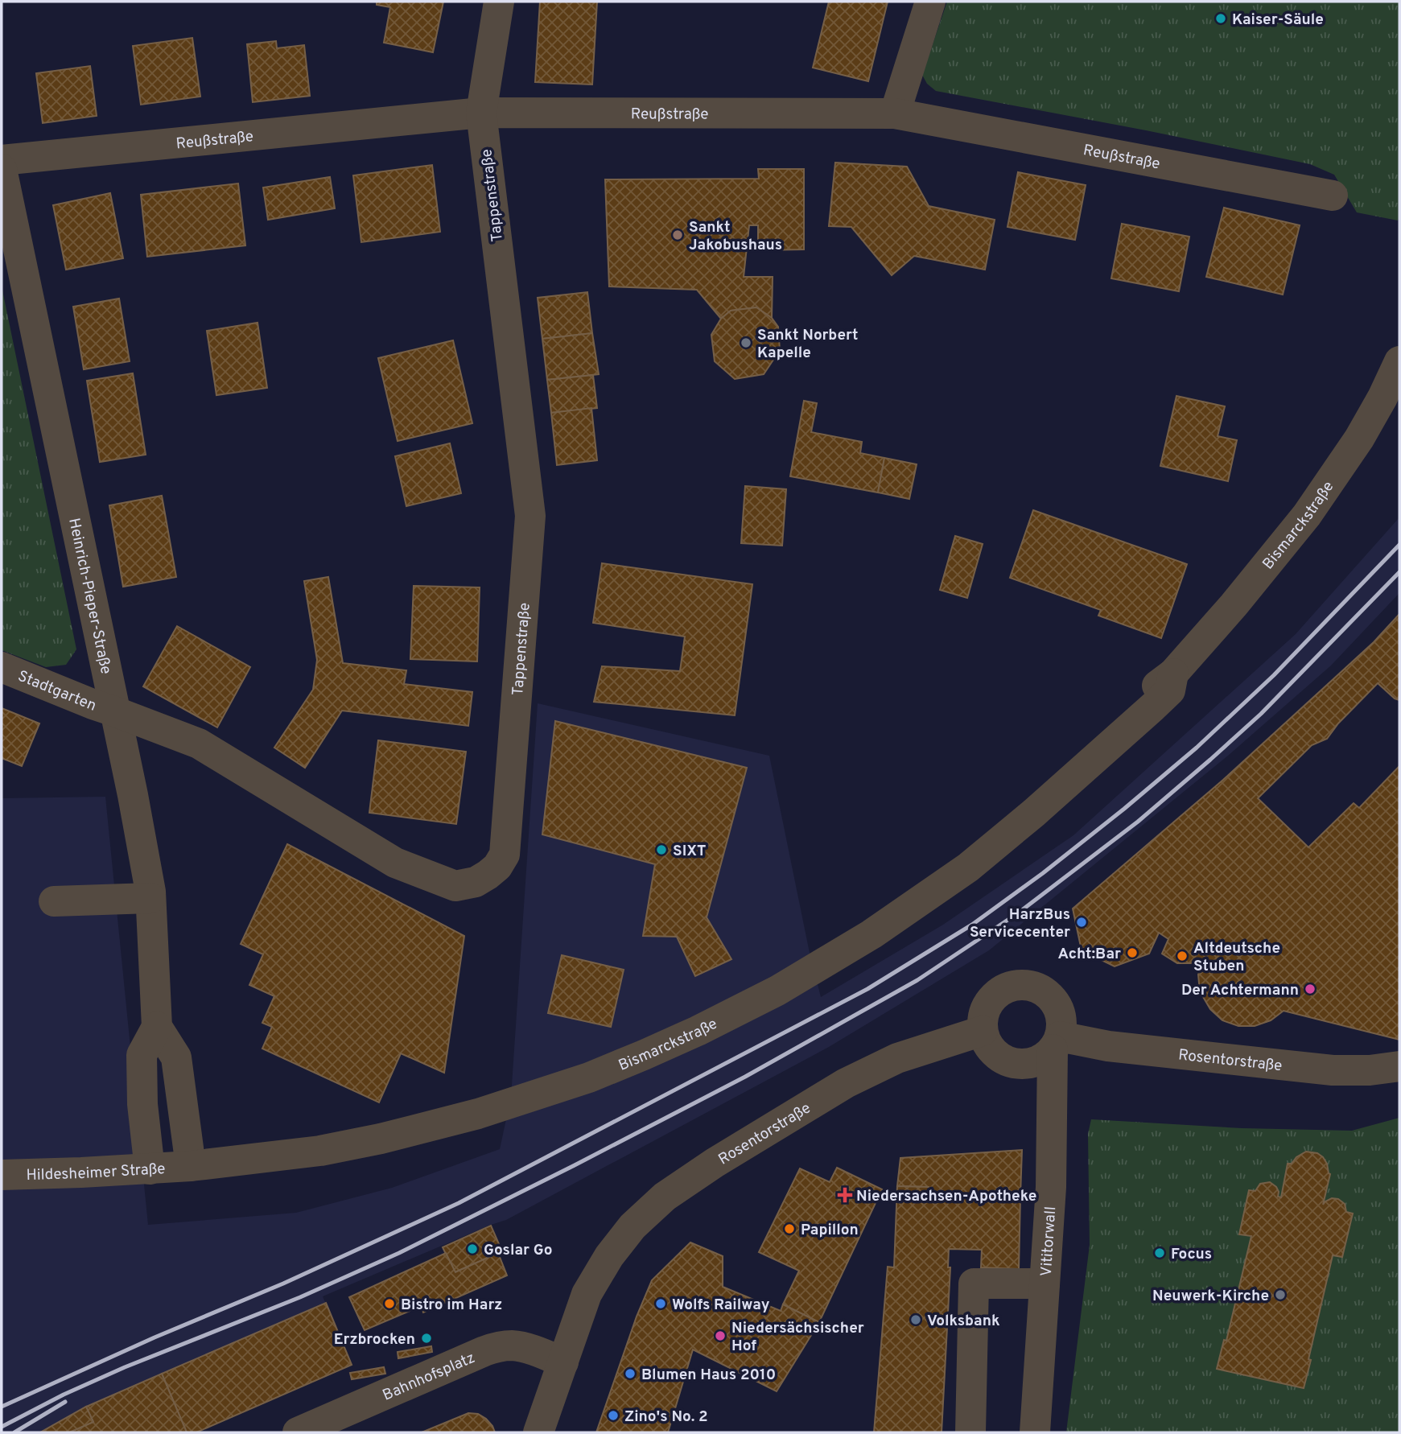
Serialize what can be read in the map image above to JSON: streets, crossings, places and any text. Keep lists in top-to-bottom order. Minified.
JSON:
{"streets":{"street":["Reußstraße","Tappenstraße","Bismarckstraße","Heinrich-Pieper-Straße","Stadtgarten","Rosentorstraße","Hildesheimer Straße","Vititorwall","Bahnhofsplatz"]},"crossings":[["Reußstraße","Tappenstraße"],["Tappenstraße","Heinrich-Pieper-Straße"],["Tappenstraße","Stadtgarten"],["Bismarckstraße","Heinrich-Pieper-Straße"],["Bismarckstraße","Hildesheimer Straße"],["Heinrich-Pieper-Straße","Stadtgarten"],["Heinrich-Pieper-Straße","Hildesheimer Straße"],["Rosentorstraße","Vititorwall"],["Rosentorstraße","Bahnhofsplatz"]],"places":{"other":["Kaiser-Säule","Sankt Jakobushaus","Sankt Norbert Kapelle","SIXT","HarzBus Servicecenter","Acht:Bar","Altdeutsche Stuben","Der Achtermann","Papillon","Goslar Go","Focus","Neuwerk-Kirche","Bistro im Harz","Wolfs Railway","Volksbank","Niedersächsischer Hof","Erzbrocken","Blumen Haus 2010","Zino's No. 2"],"health":["Niedersachsen-Apotheke"]}}
